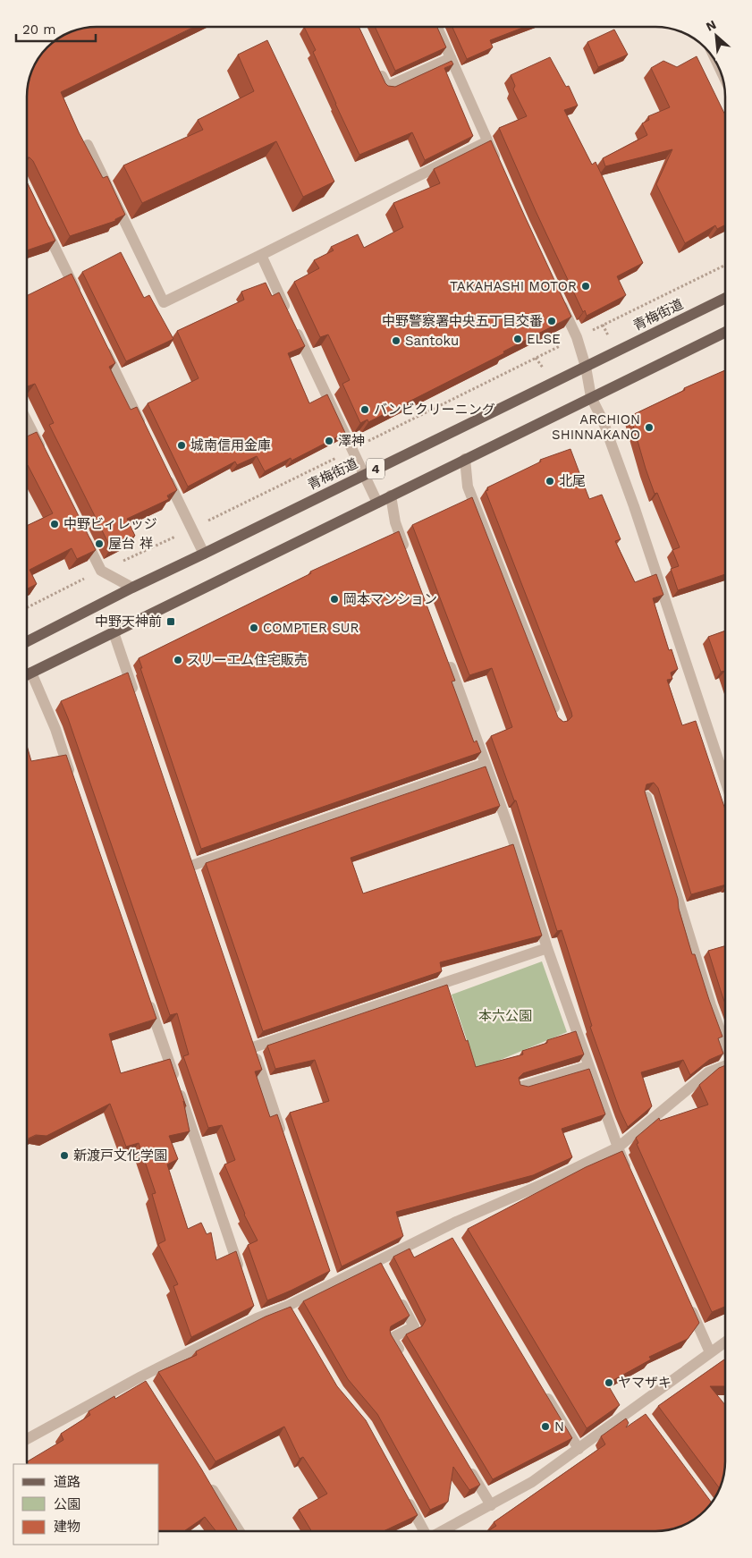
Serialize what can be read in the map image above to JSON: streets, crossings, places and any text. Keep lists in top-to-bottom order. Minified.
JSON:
{"streets":{"main road":["青梅街道","4"]},"parks":["本六公園"],"places":{"other":["TAKAHASHI MOTOR","中野警察署中央五丁目交番","ELSE","Santoku","バンビクリーニング","ARCHION SHINNAKANO","澤神","城南信用金庫","北尾","中野ビィレッジ","屋台 祥","岡本マンション","COMPTER SUR","スリーエム住宅販売","新渡戸文化学園","ヤマザキ","N"],"transit":["中野天神前"]},"legend":["道路","公園","建物"],"scale_bar":"20 m","north":"top left"}
